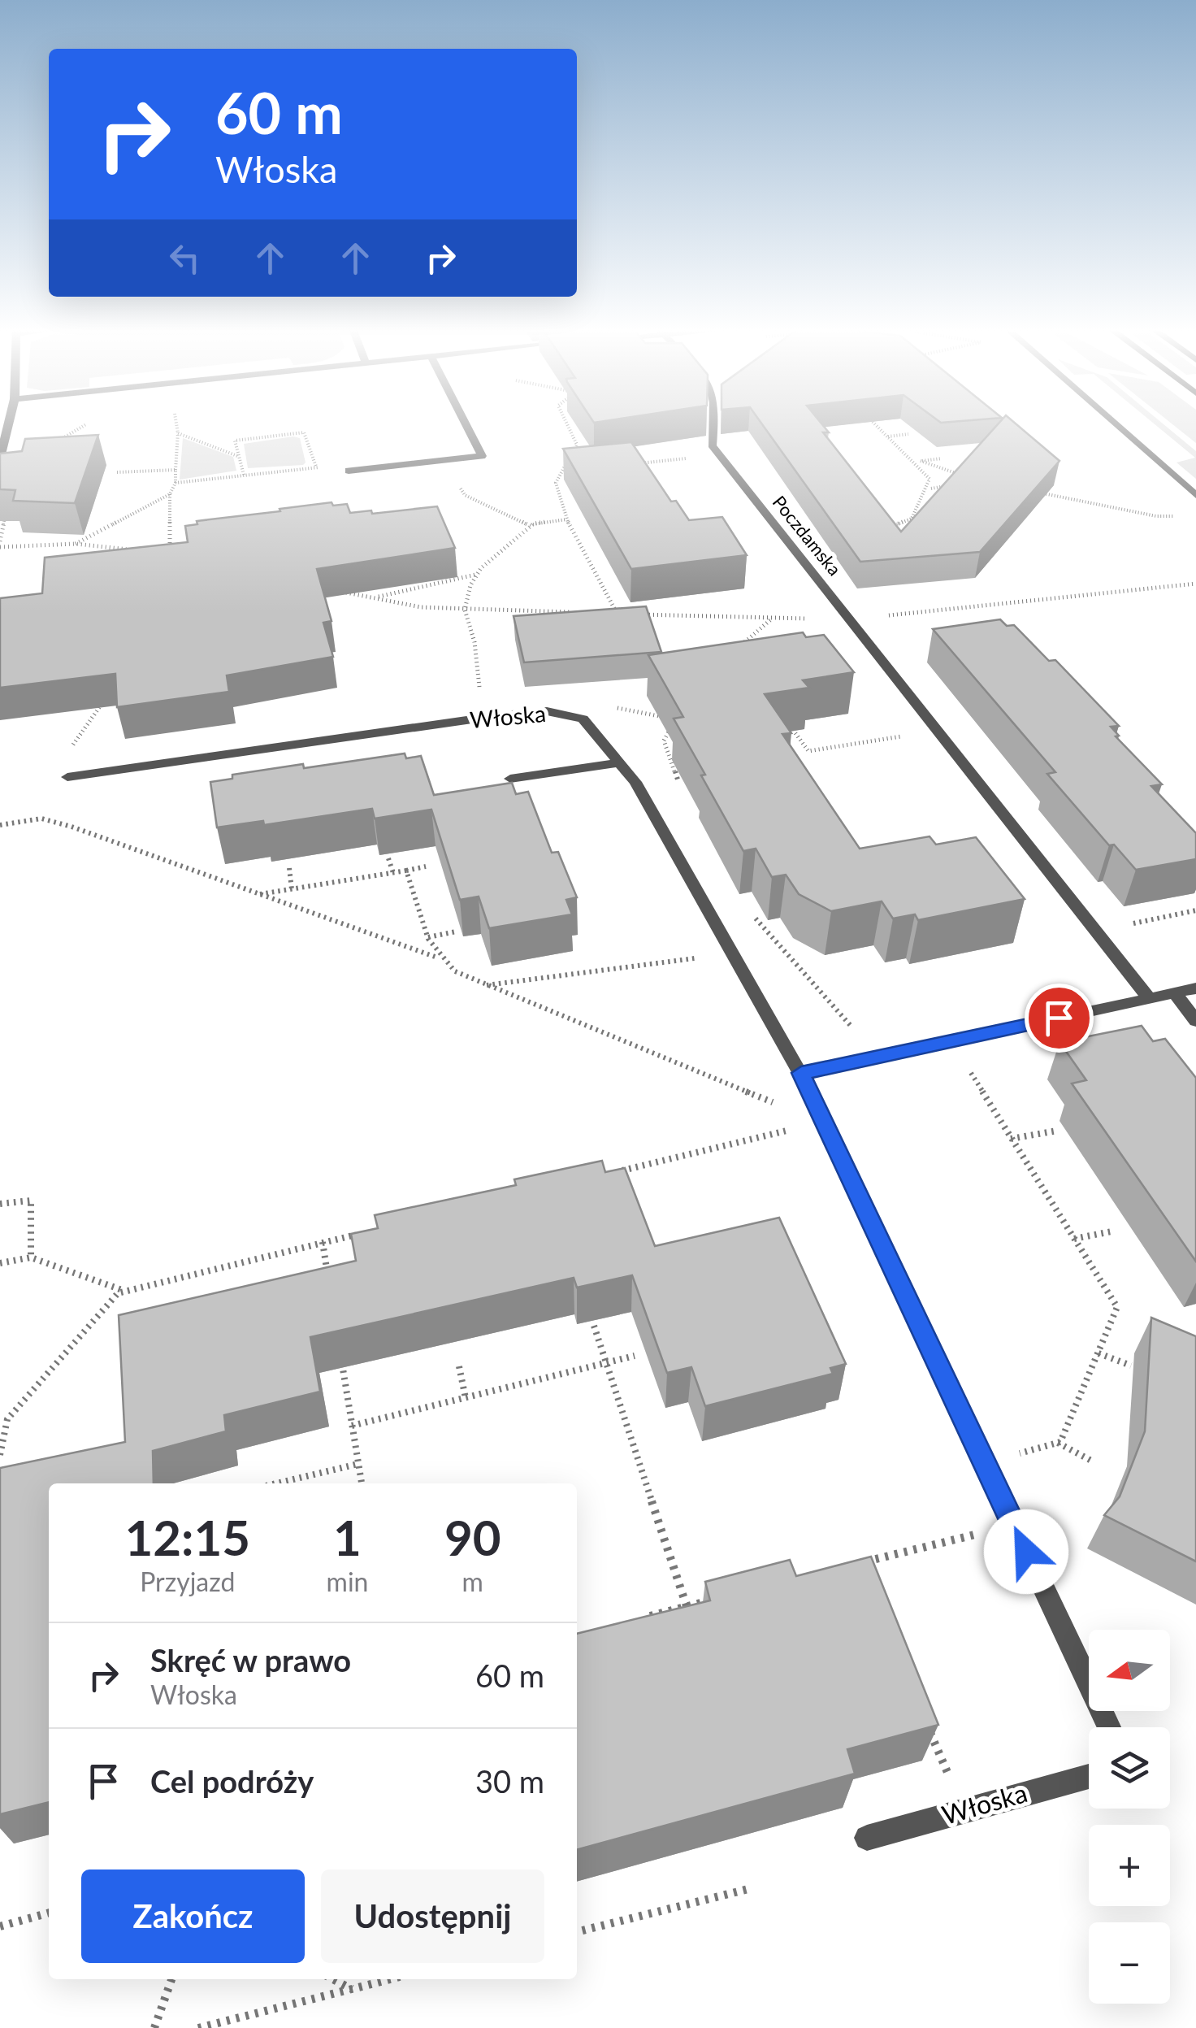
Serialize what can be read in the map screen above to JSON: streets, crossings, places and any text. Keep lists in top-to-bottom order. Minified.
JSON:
{"streets":{"street":["Poczdamska","Włoska"]},"north":"left","page":{"turn":["60 m","Włoska"],"eta":["12:15","Przyjazd","1","min","90","m"],"list":[{"name":"Skręć w prawo","note":"Włoska","value":"60 m"},{"name":"Cel podróży","value":"30 m"}],"map_buttons":["+","−"],"buttons":["Zakończ","Udostępnij"]}}
